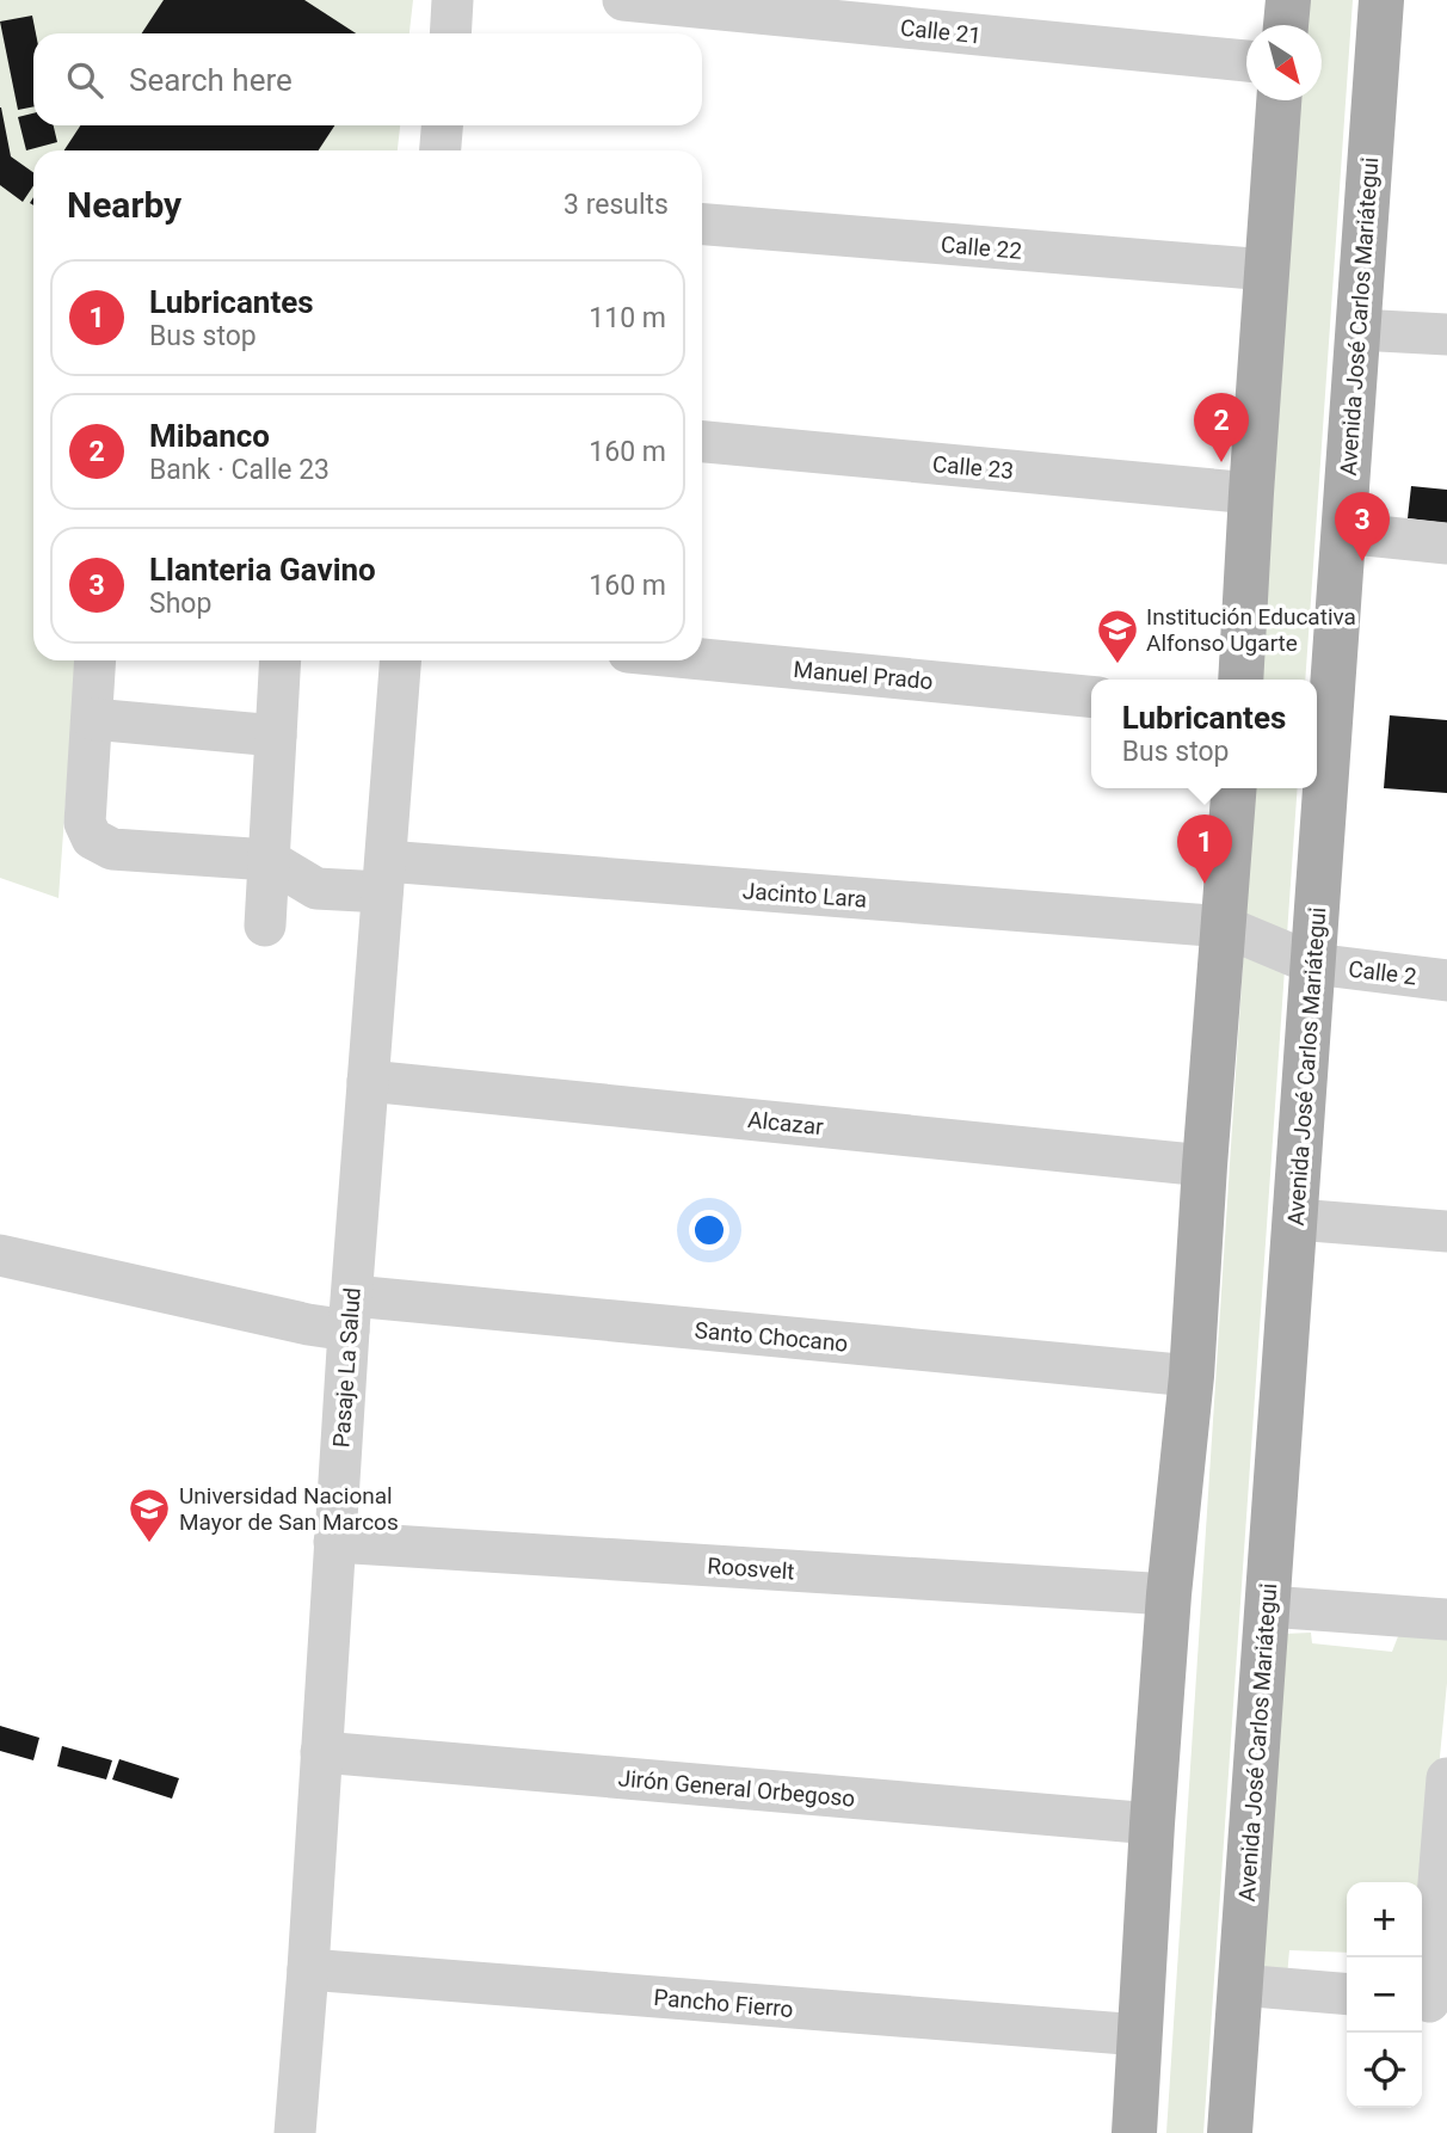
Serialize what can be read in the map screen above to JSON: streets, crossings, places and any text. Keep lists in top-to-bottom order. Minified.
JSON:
{"streets":{"main road":["Avenida José Carlos Mariátegui"],"street":["Calle 21","Calle 22","Calle 23","Manuel Prado","Jacinto Lara","Calle 2","Alcazar","Santo Chocano","Pasaje La Salud","Roosvelt","Jirón General Orbegoso","Pancho Fierro"]},"crossings":[["Avenida José Carlos Mariátegui","Calle 2"],["Jacinto Lara","Calle 2"],["Jacinto Lara","Pasaje La Salud"],["Alcazar","Pasaje La Salud"],["Santo Chocano","Pasaje La Salud"],["Pasaje La Salud","Roosvelt"],["Pasaje La Salud","Jirón General Orbegoso"],["Pasaje La Salud","Pancho Fierro"]],"places":{"school or university":["Institución Educativa Alfonso Ugarte","Universidad Nacional Mayor de San Marcos"]},"north":"bottom right","page":{"search":"Search here","heading":["Nearby","3 results"],"list":[{"mark":"1","name":"Lubricantes","note":"Bus stop","value":"110 m"},{"mark":"2","name":"Mibanco","note":"Bank · Calle 23","value":"160 m"},{"mark":"3","name":"Llanteria Gavino","note":"Shop","value":"160 m"}],"pins":["2","3","1"],"popup":["Lubricantes","Bus stop"],"map_buttons":["+","−"]}}
